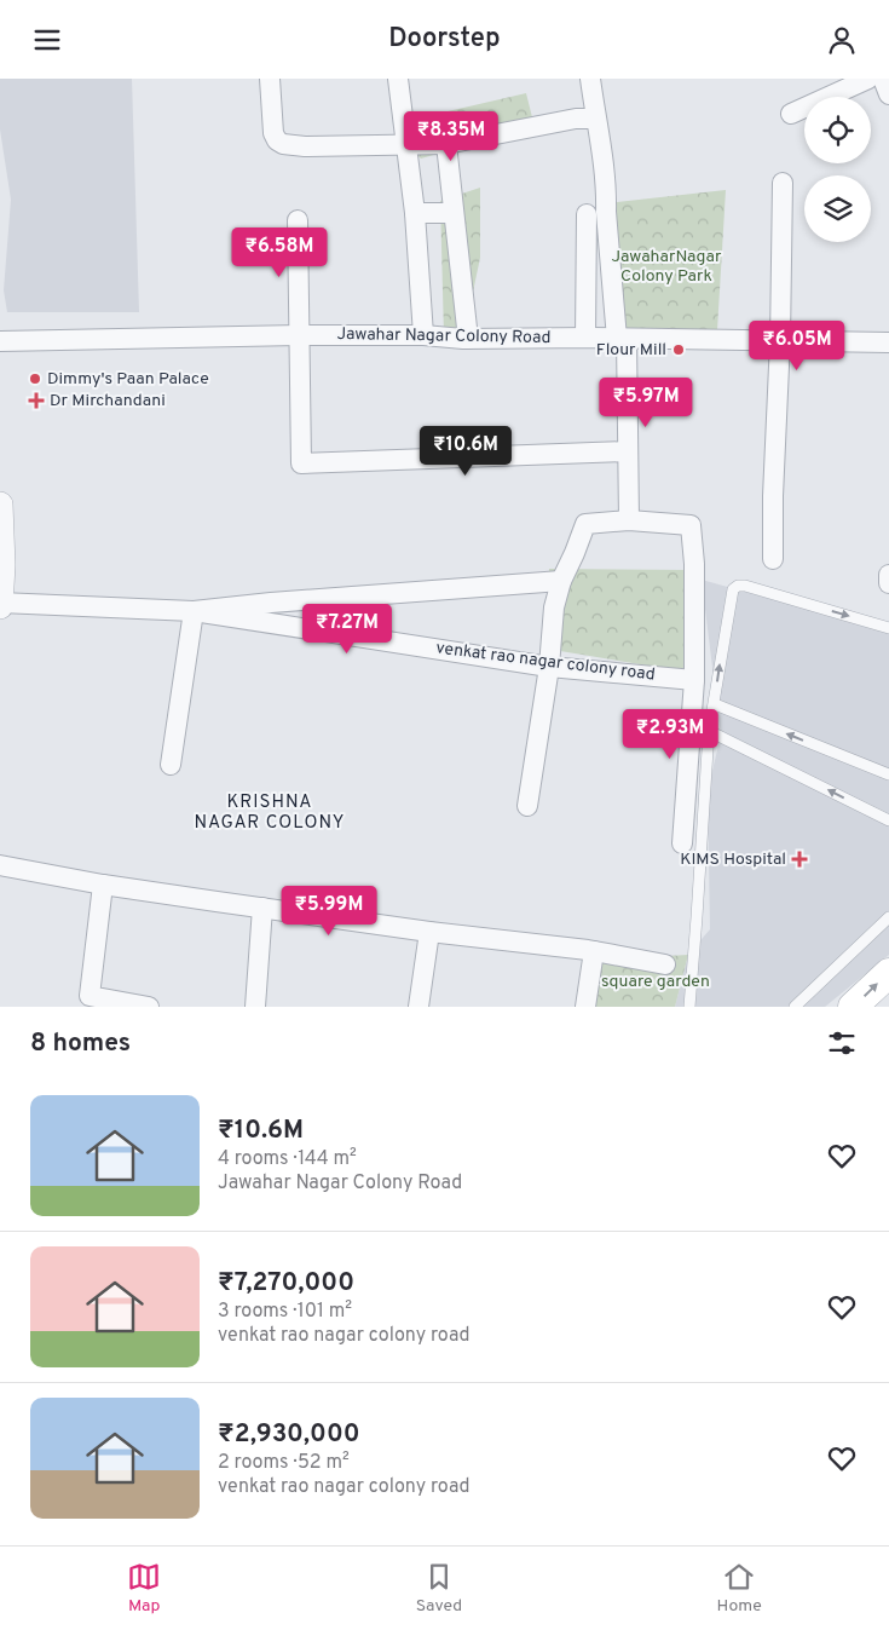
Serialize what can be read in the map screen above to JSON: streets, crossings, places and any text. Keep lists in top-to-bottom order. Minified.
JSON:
{"streets":{"street":["Jawahar Nagar Colony Road","venkat rao nagar colony road"]},"districts":["KRISHNA NAGAR COLONY"],"parks":["JawaharNagar Colony Park","square garden"],"places":{"other":["Flour Mill","Dimmy's Paan Palace"],"health":["Dr Mirchandani","KIMS Hospital"]},"page":{"header":"Doorstep","price":["₹8.35M","₹6.58M","₹6.05M","₹5.97M","₹10.6M","₹7.27M","₹2.93M","₹5.99M"],"heading":"8 homes","list":[{"name":"₹10.6M","note":"4 rooms · 144 m² · Jawahar Nagar Colony Road"},{"name":"₹7,270,000","note":"3 rooms · 101 m² · venkat rao nagar colony road"},{"name":"₹2,930,000","note":"2 rooms · 52 m² · venkat rao nagar colony road"}],"tabs":["Map","Saved","Home"]}}
